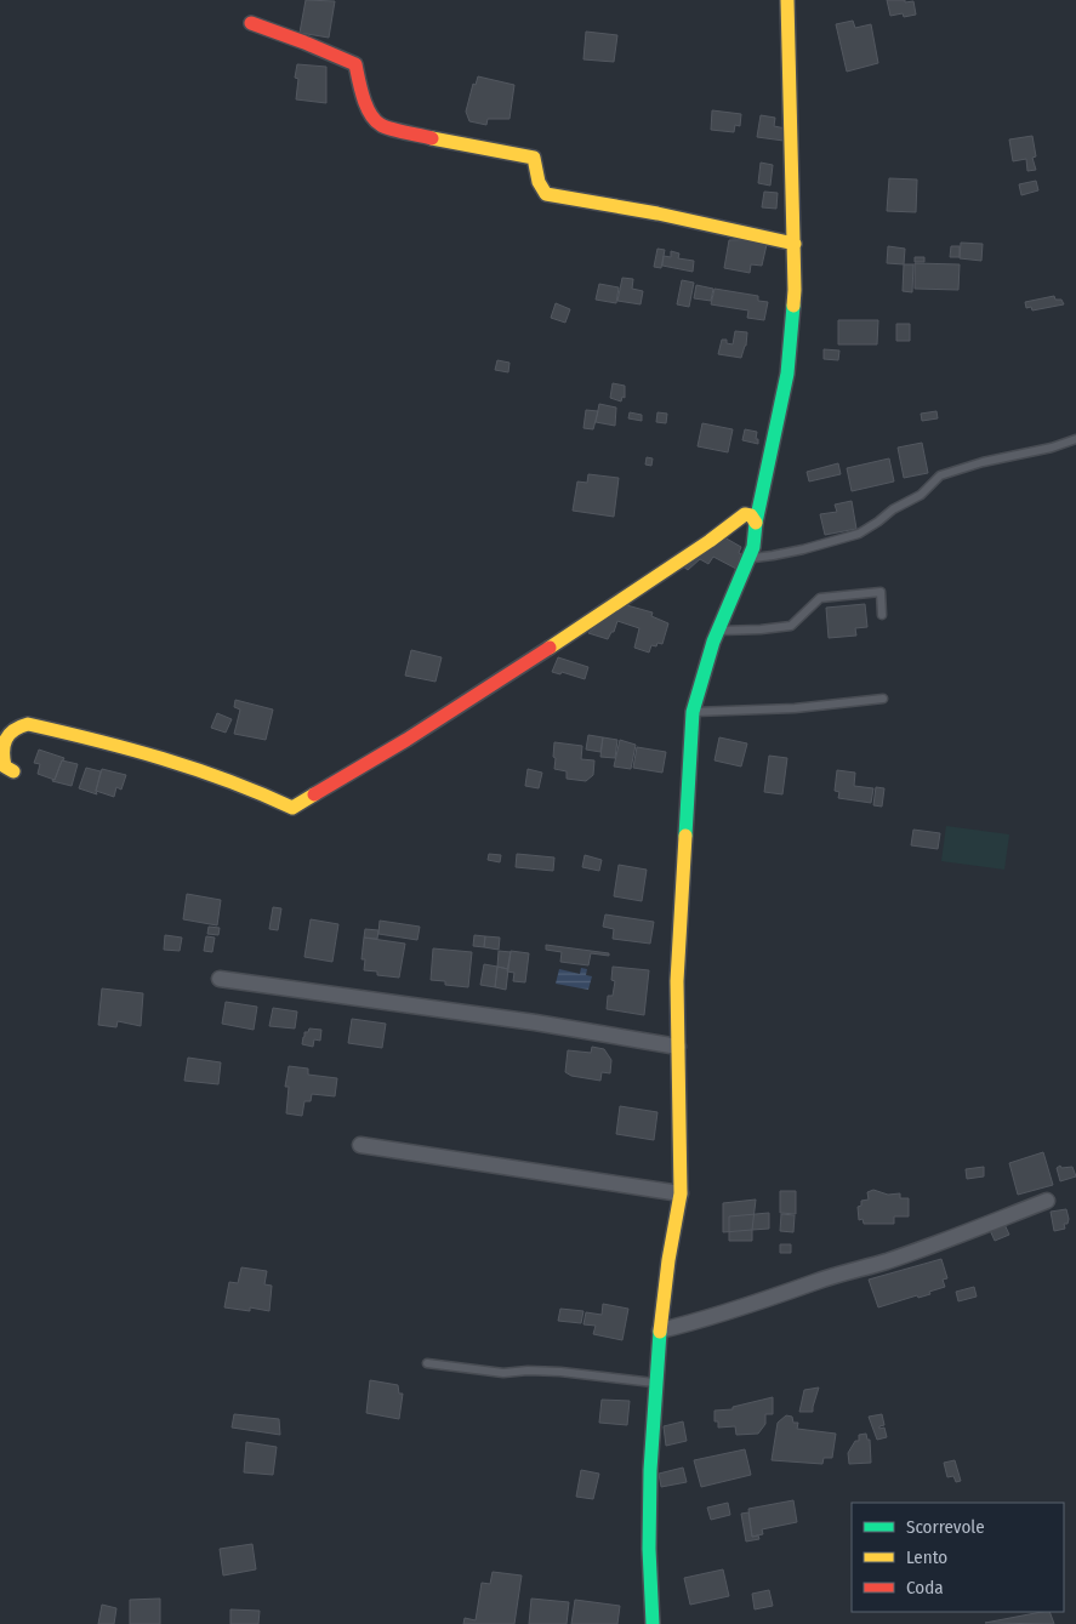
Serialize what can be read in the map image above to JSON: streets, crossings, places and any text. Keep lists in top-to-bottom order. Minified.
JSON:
{"legend":["Scorrevole","Lento","Coda"]}
